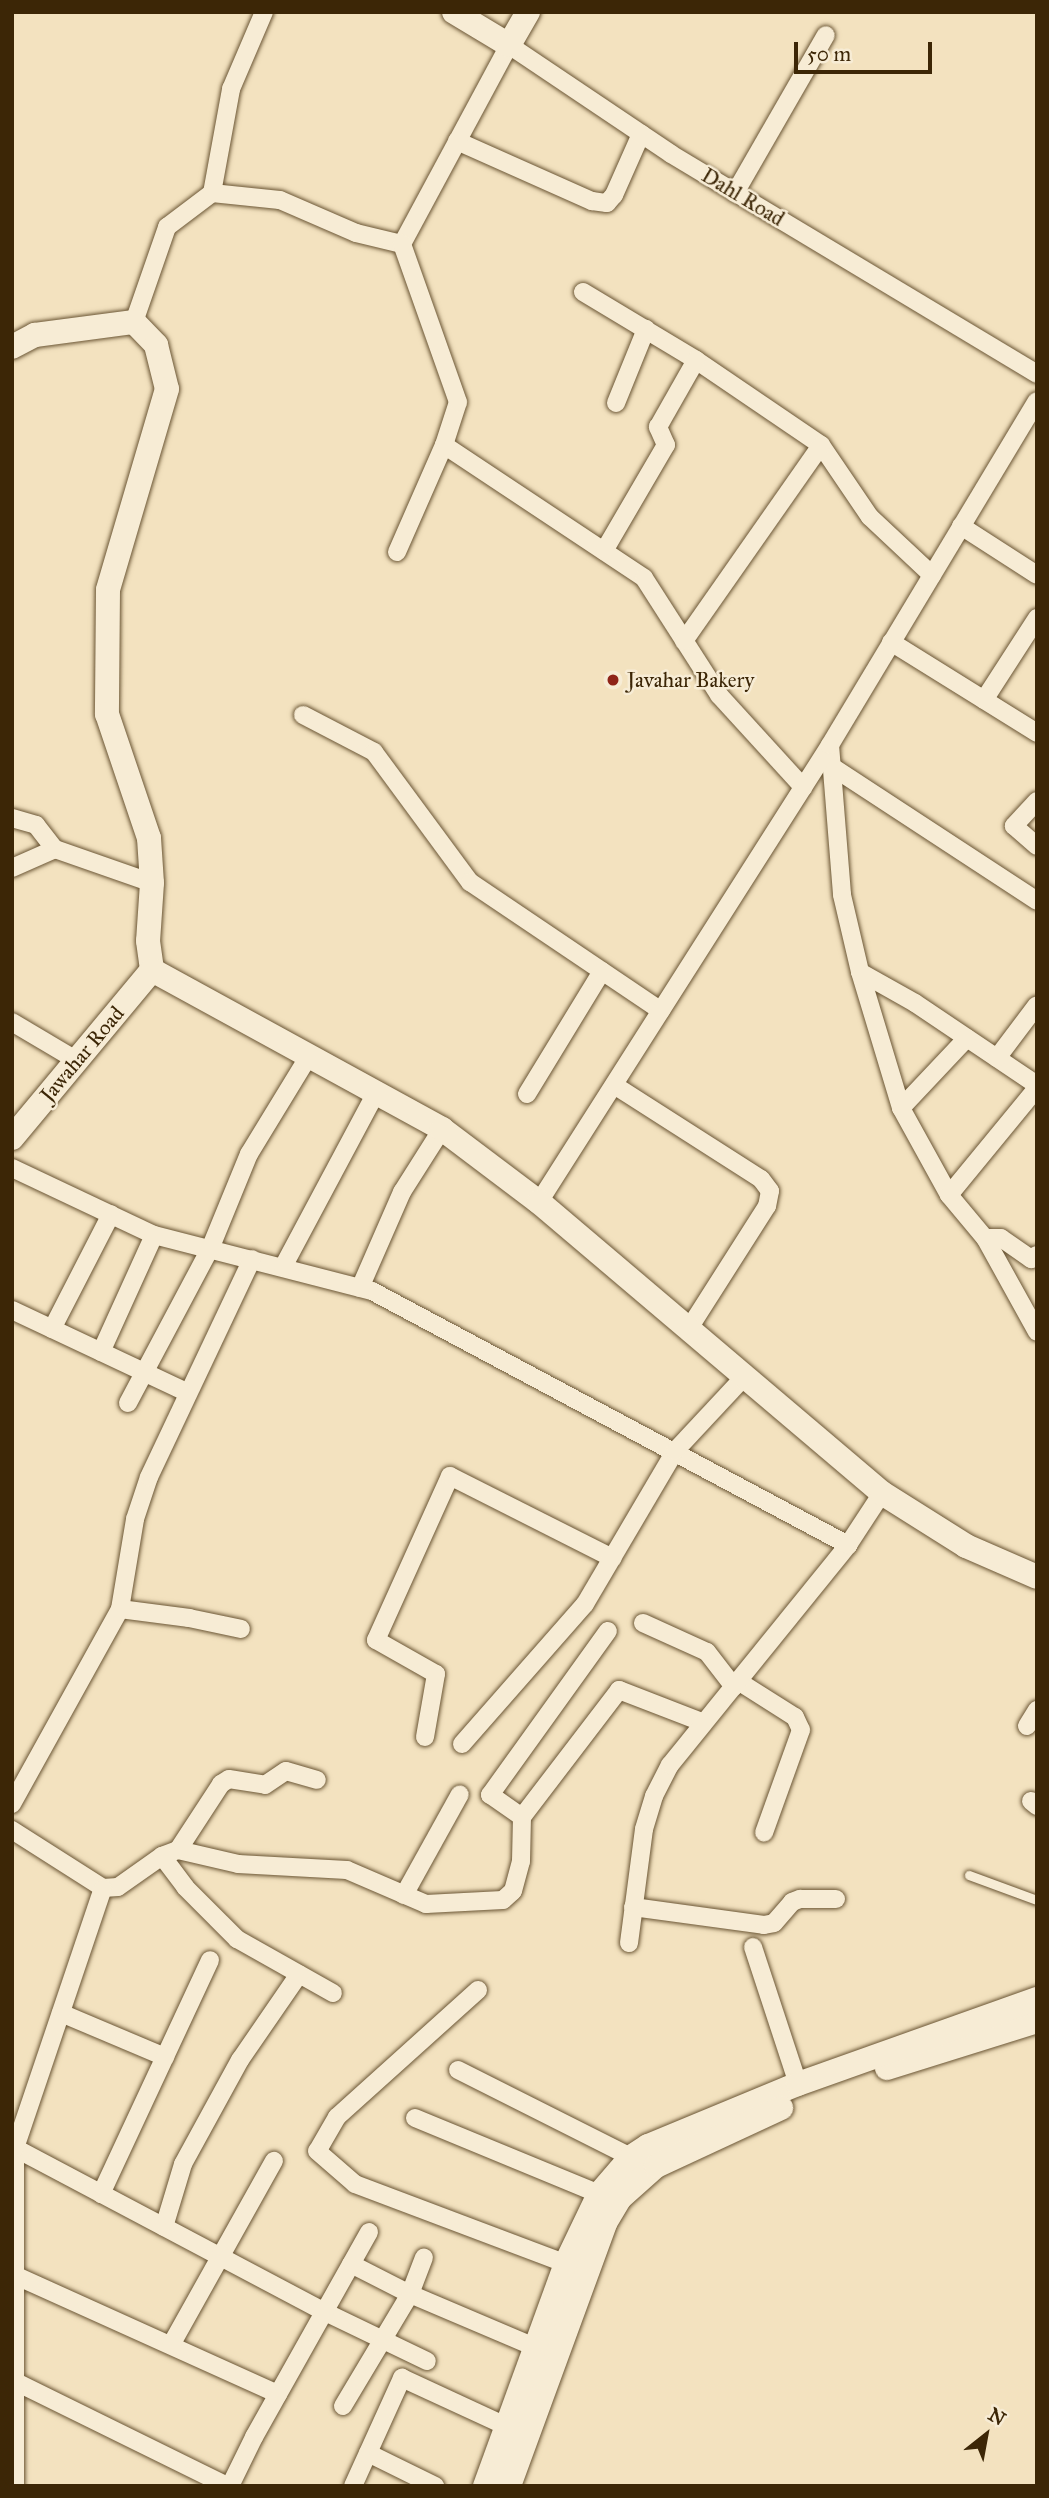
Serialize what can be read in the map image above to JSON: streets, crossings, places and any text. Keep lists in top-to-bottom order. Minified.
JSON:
{"streets":{"street":["Dahl Road","Jawahar Road"]},"places":["Javahar Bakery"],"scale_bar":"50 m","north":"top right"}
